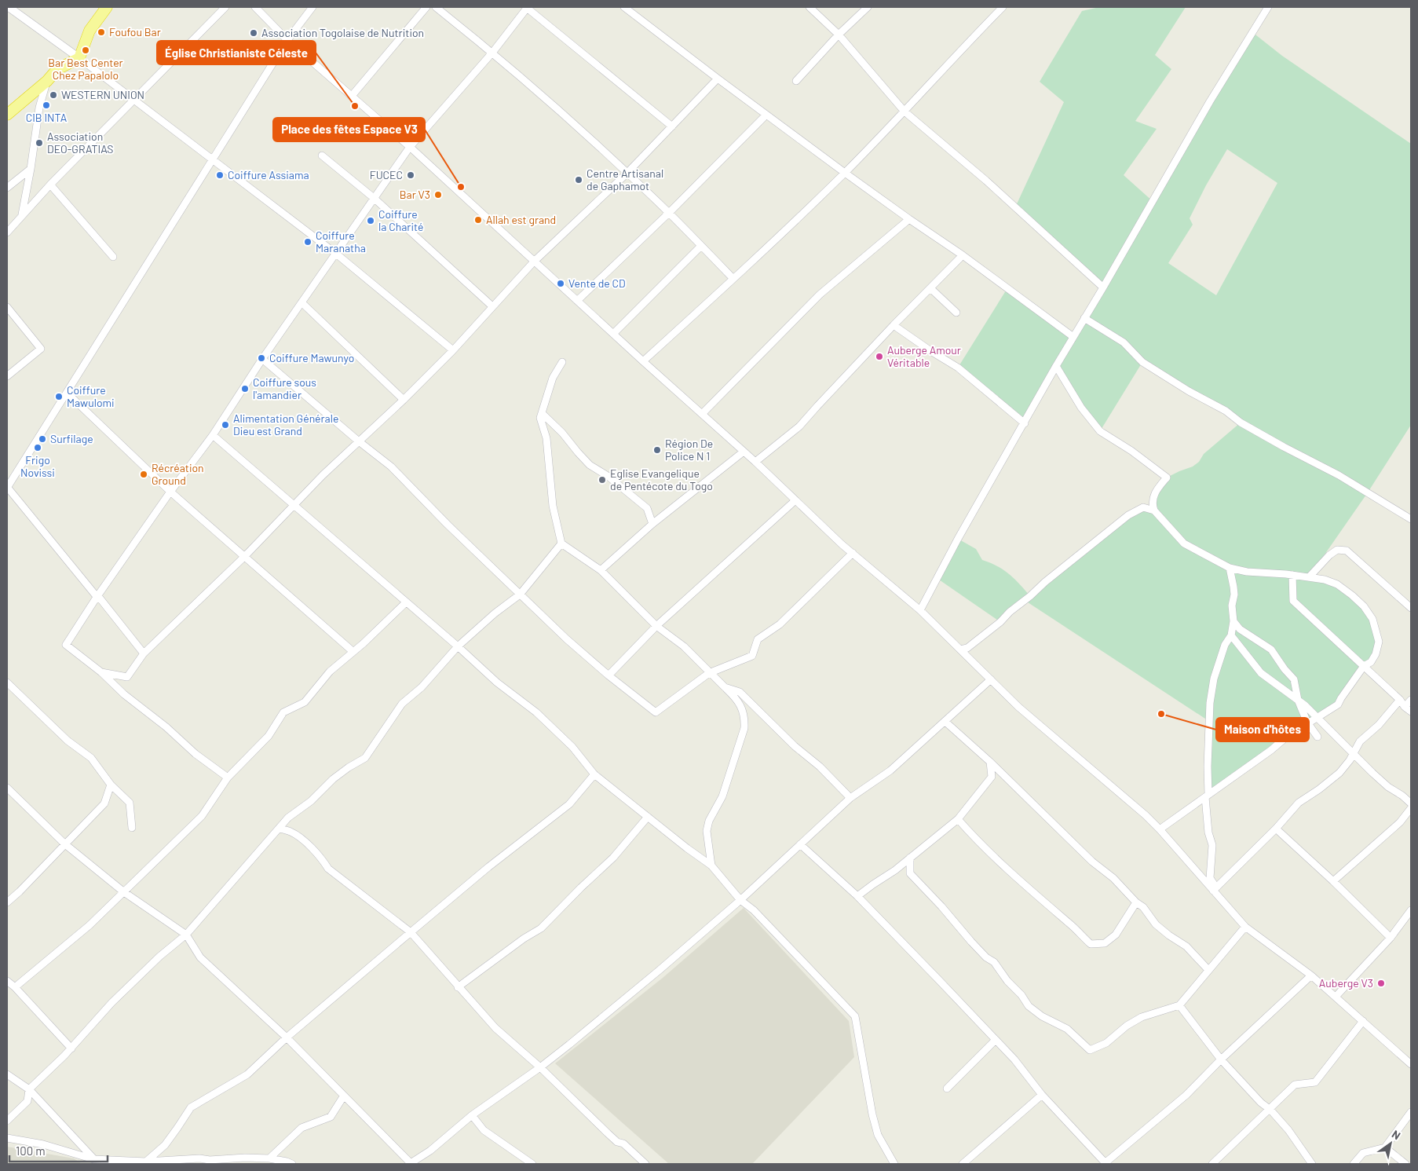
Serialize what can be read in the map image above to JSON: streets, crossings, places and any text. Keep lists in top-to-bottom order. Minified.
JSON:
{"places":["Foufou Bar","Association Togolaise de Nutrition","Bar Best Center Chez Papalolo","WESTERN UNION","CIB INTA","Église Christianiste Céleste","Association DEO-GRATIAS","Coiffure Assiama","FUCEC","Centre Artisanal de Gaphamot","Place des fêtes Espace V3","Bar V3","Allah est grand","Coiffure la Charité","Coiffure Maranatha","Vente de CD","Auberge Amour Véritable","Coiffure Mawunyo","Coiffure sous l'amandier","Coiffure Mawulomi","Alimentation Générale Dieu est Grand","Surfilage","Frigo Novissi","Région De Police N 1","Récréation Ground","Eglise Evangelique de Pentécote du Togo","Maison d'hôtes","Auberge V3"],"scale_bar":"100 m","north":"top right"}
